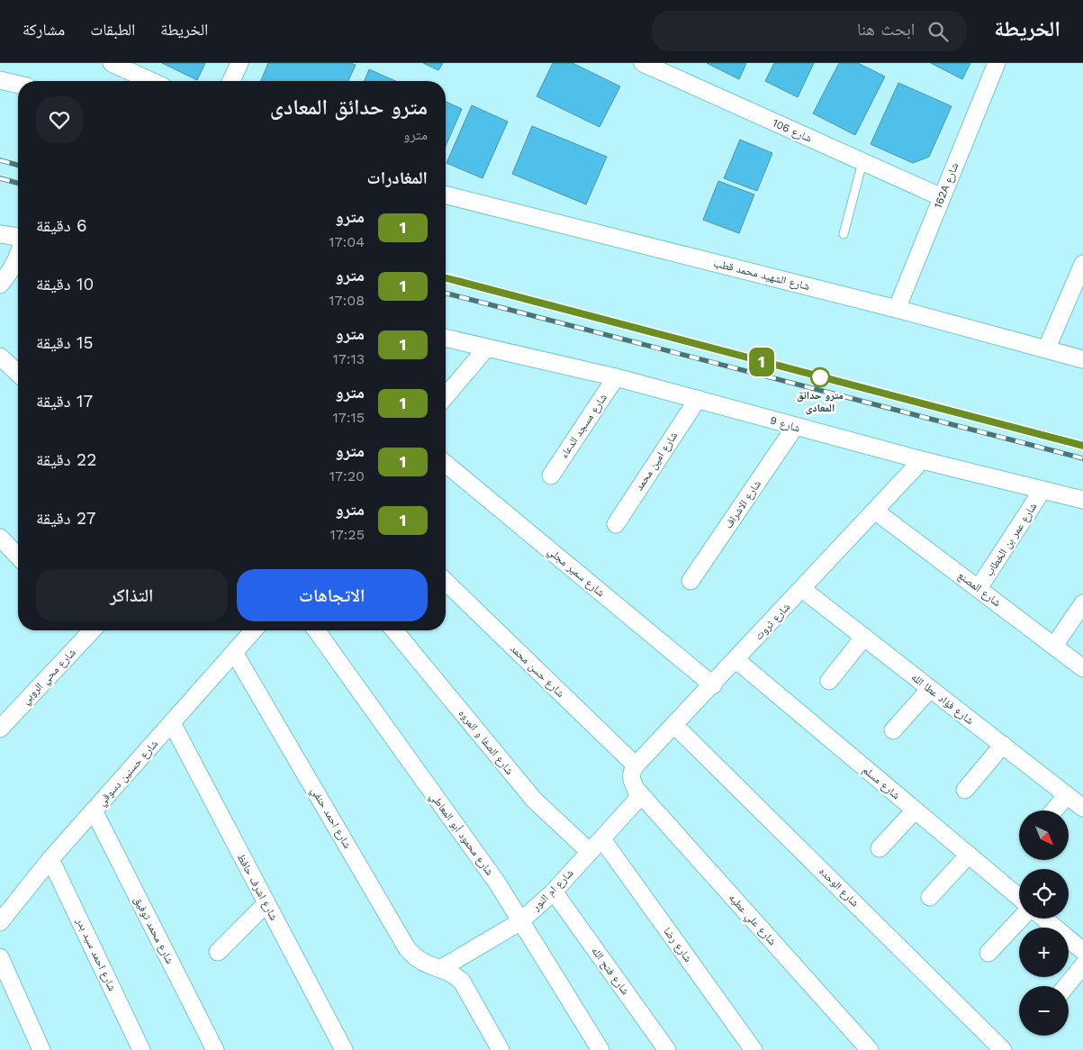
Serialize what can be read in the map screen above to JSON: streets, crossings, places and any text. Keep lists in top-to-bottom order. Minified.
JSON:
{"streets":{"street":["شارع 106","162A شارع","شارع الشهيد محمد قطب","شارع 9","شارع مسجد الدعاء","شارع امين محمد","شارع الاشراف","شارع عمر بن الخطاب","شارع سمير مجلي","شارع المصنع","شارع ثروت","شارع حسن محمد","شارع محي الروبي","شارع فؤاد عطا الله","شارع الصفا و المروه","شارع حسنين دسوقي","شارع مسلم","شارع احمد حنفي","شارع محمود أبو المعاطي","شارع اشرف حافظ","شارع الوحده","شارع ام النور","شارع علي عطيه","شارع محمد توفيق","شارع رضا","شارع احمد سيد بدر","شارع فتح الله"]},"crossings":[["شارع 106","162A شارع"],["162A شارع","شارع الشهيد محمد قطب"],["شارع 9","شارع مسجد الدعاء"],["شارع 9","شارع امين محمد"],["شارع 9","شارع الاشراف"],["شارع 9","شارع عمر بن الخطاب"],["شارع 9","شارع ثروت"],["شارع عمر بن الخطاب","شارع المصنع"],["شارع سمير مجلي","شارع ثروت"],["شارع المصنع","شارع ثروت"],["شارع ثروت","شارع حسن محمد"],["شارع ثروت","شارع فؤاد عطا الله"],["شارع ثروت","شارع مسلم"],["شارع ثروت","شارع الوحده"],["شارع الصفا و المروه","شارع ام النور"],["شارع حسنين دسوقي","شارع احمد حنفي"],["شارع حسنين دسوقي","شارع اشرف حافظ"],["شارع حسنين دسوقي","شارع محمد توفيق"],["شارع حسنين دسوقي","شارع احمد سيد بدر"],["شارع احمد حنفي","شارع ام النور"],["شارع محمود أبو المعاطي","شارع ام النور"],["شارع ام النور","شارع علي عطيه"],["شارع ام النور","شارع رضا"],["شارع ام النور","شارع فتح الله"]],"places":["مترو حدائق المعادى"],"lines":["metro line 1"],"north":"bottom right","page":{"header":"الخريطة","search":"ابحث هنا","nav":["الخريطة","الطبقات","مشاركة"],"on_map":"1","heading":[["مترو حدائق المعادى","مترو"],"المغادرات"],"list":[{"mark":"1","name":"مترو","note":"17:04","value":"6 دقيقة"},{"mark":"1","name":"مترو","note":"17:08","value":"10 دقيقة"},{"mark":"1","name":"مترو","note":"17:13","value":"15 دقيقة"},{"mark":"1","name":"مترو","note":"17:15","value":"17 دقيقة"},{"mark":"1","name":"مترو","note":"17:20","value":"22 دقيقة"},{"mark":"1","name":"مترو","note":"17:25","value":"27 دقيقة"}],"buttons":["الاتجاهات","التذاكر"],"map_buttons":["+","−"]}}
